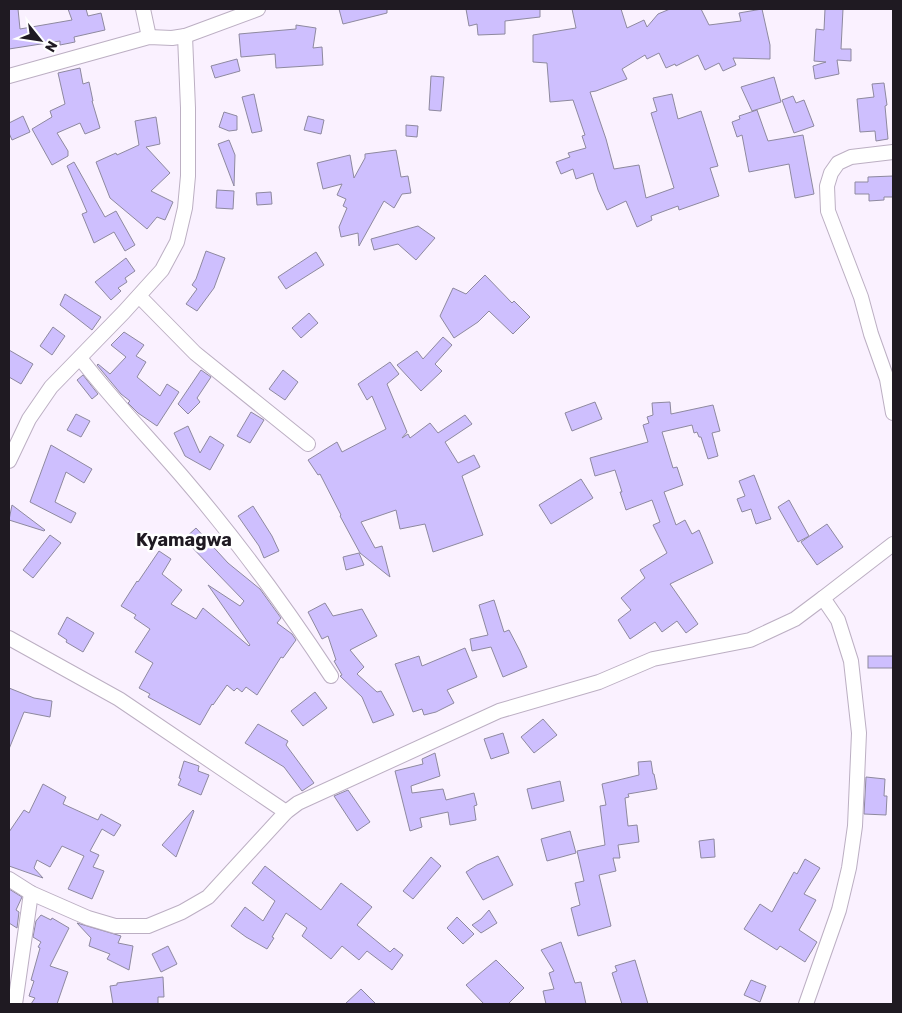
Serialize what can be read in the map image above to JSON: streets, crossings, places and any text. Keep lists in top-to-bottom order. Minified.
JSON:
{"districts":["Kyamagwa"],"north":"bottom right"}
